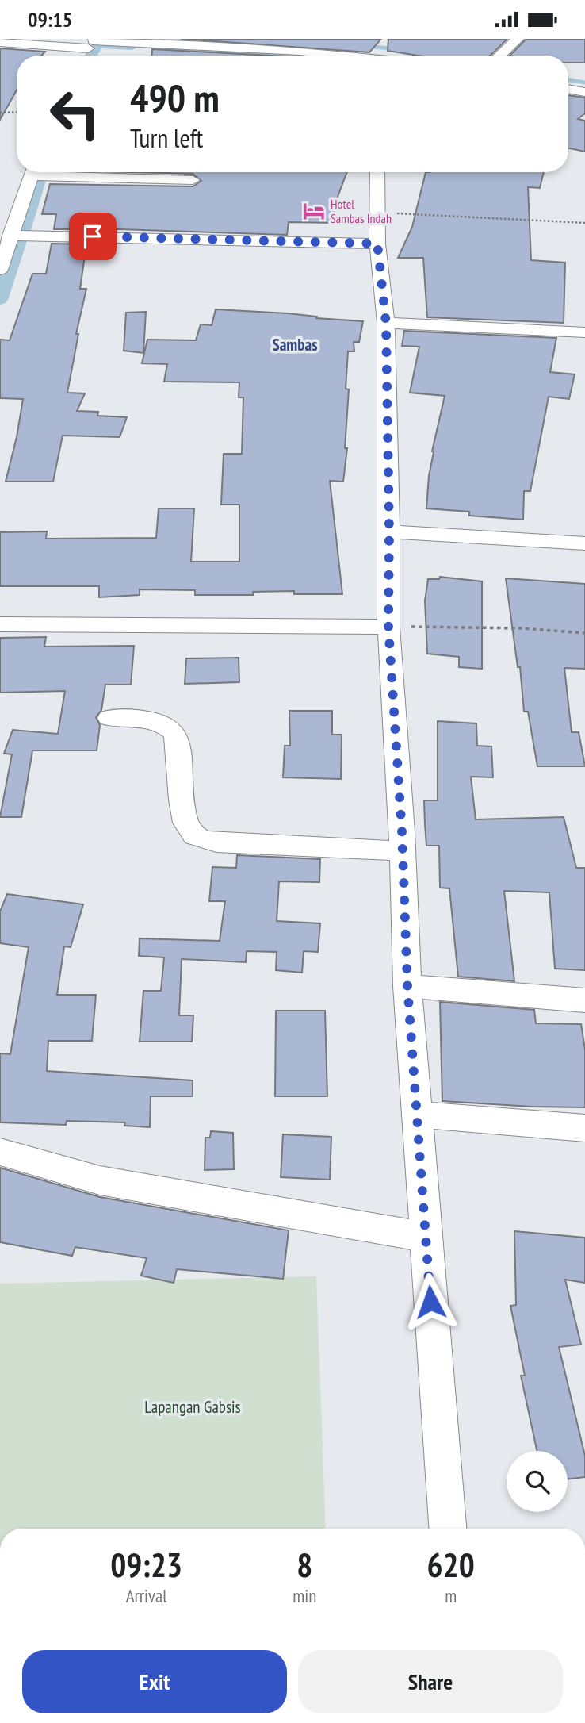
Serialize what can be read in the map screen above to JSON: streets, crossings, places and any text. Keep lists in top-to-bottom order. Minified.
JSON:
{"districts":["Sambas"],"parks":["Lapangan Gabsis"],"places":{"hotel":["Hotel Sambas Indah"]},"page":{"status":"09:15","turn":["490 m","Turn left"],"eta":["09:23","Arrival","8","min","620","m"],"buttons":["Exit","Share"]}}
